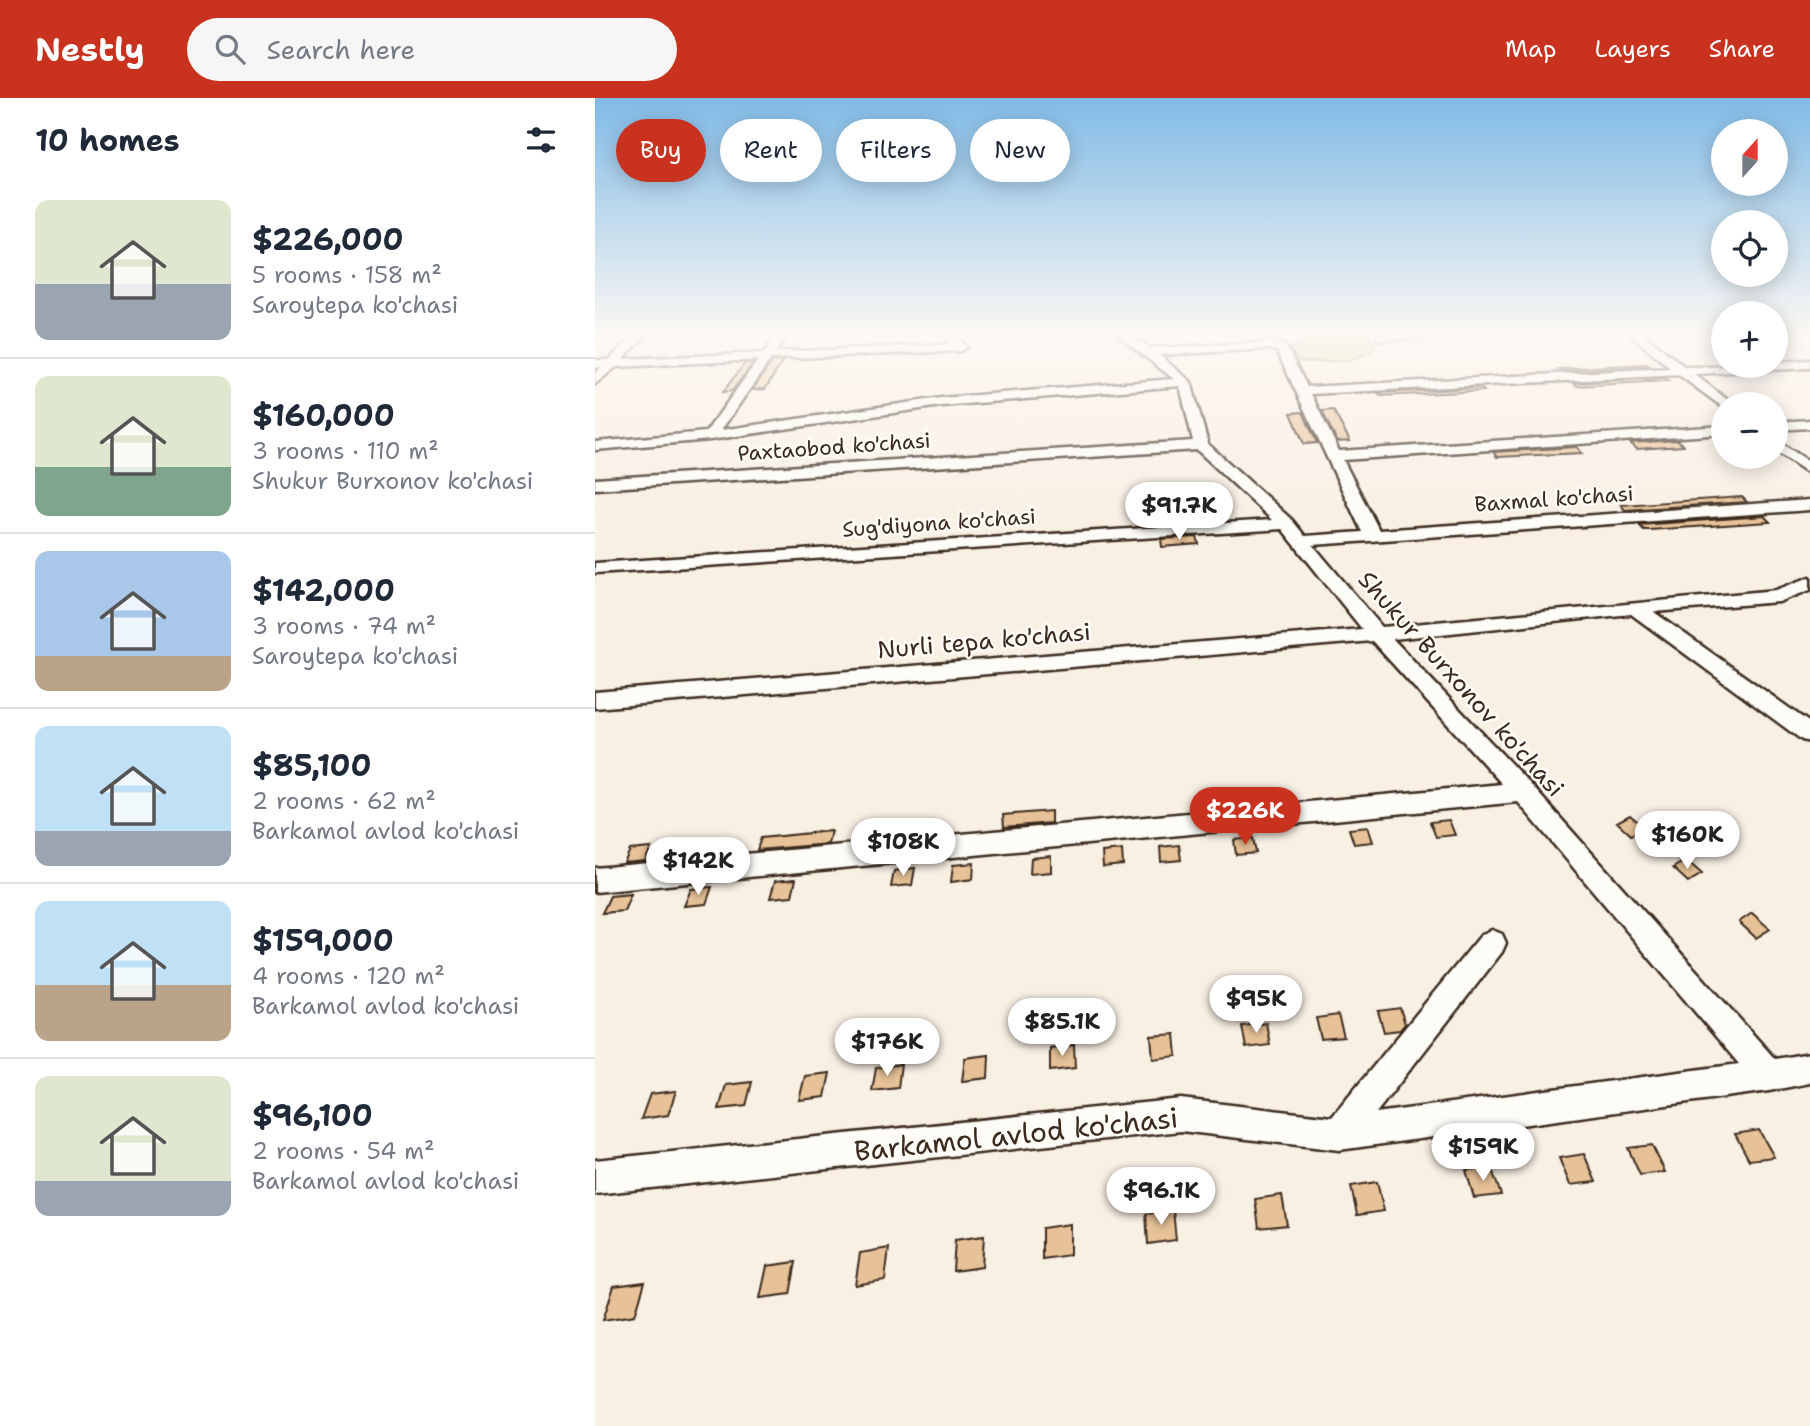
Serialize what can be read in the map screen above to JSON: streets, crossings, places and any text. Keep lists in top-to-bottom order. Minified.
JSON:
{"streets":{"street":["Paxtaobod ko'chasi","Baxmal ko'chasi","Sug'diyona ko'chasi","Nurli tepa ko'chasi","Shukur Burxonov ko'chasi","Barkamol avlod ko'chasi"]},"crossings":[["Paxtaobod ko'chasi","Shukur Burxonov ko'chasi"],["Baxmal ko'chasi","Shukur Burxonov ko'chasi"],["Sug'diyona ko'chasi","Shukur Burxonov ko'chasi"],["Nurli tepa ko'chasi","Shukur Burxonov ko'chasi"],["Shukur Burxonov ko'chasi","Barkamol avlod ko'chasi"]],"north":"top","page":{"header":"Nestly","search":"Search here","nav":["Map","Layers","Share"],"heading":"10 homes","map_buttons":["+","−"],"chip":["Buy","Rent","Filters","New"],"list":[{"name":"$226,000","note":"5 rooms · 158 m² · Saroytepa ko'chasi"},{"name":"$160,000","note":"3 rooms · 110 m² · Shukur Burxonov ko'chasi"},{"name":"$142,000","note":"3 rooms · 74 m² · Saroytepa ko'chasi"},{"name":"$85,100","note":"2 rooms · 62 m² · Barkamol avlod ko'chasi"},{"name":"$159,000","note":"4 rooms · 120 m² · Barkamol avlod ko'chasi"},{"name":"$96,100","note":"2 rooms · 54 m² · Barkamol avlod ko'chasi"}],"price":["$91.7K","$226K","$160K","$108K","$142K","$95K","$85.1K","$176K","$159K","$96.1K"]}}
